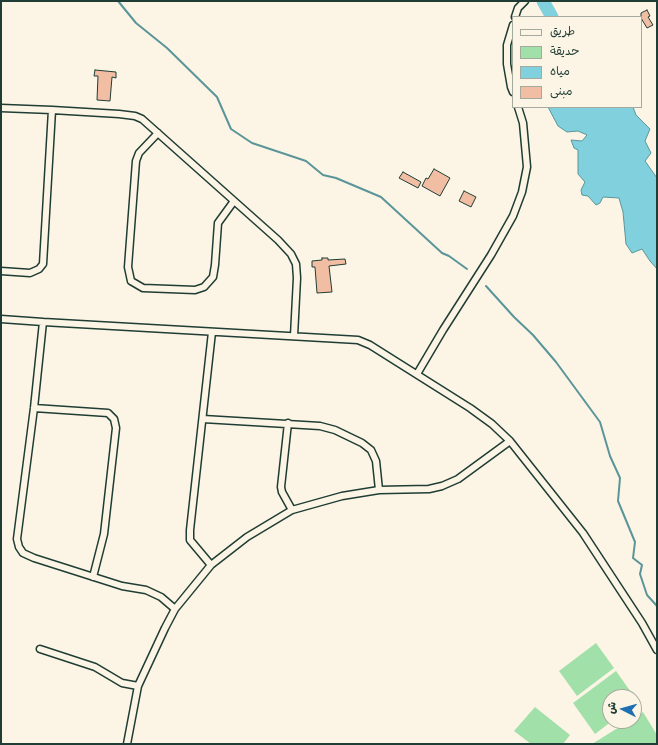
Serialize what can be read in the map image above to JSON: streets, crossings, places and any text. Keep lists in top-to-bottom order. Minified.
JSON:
{"legend":["طريق","حديقة","مياه","مبنى"],"north":"left"}
